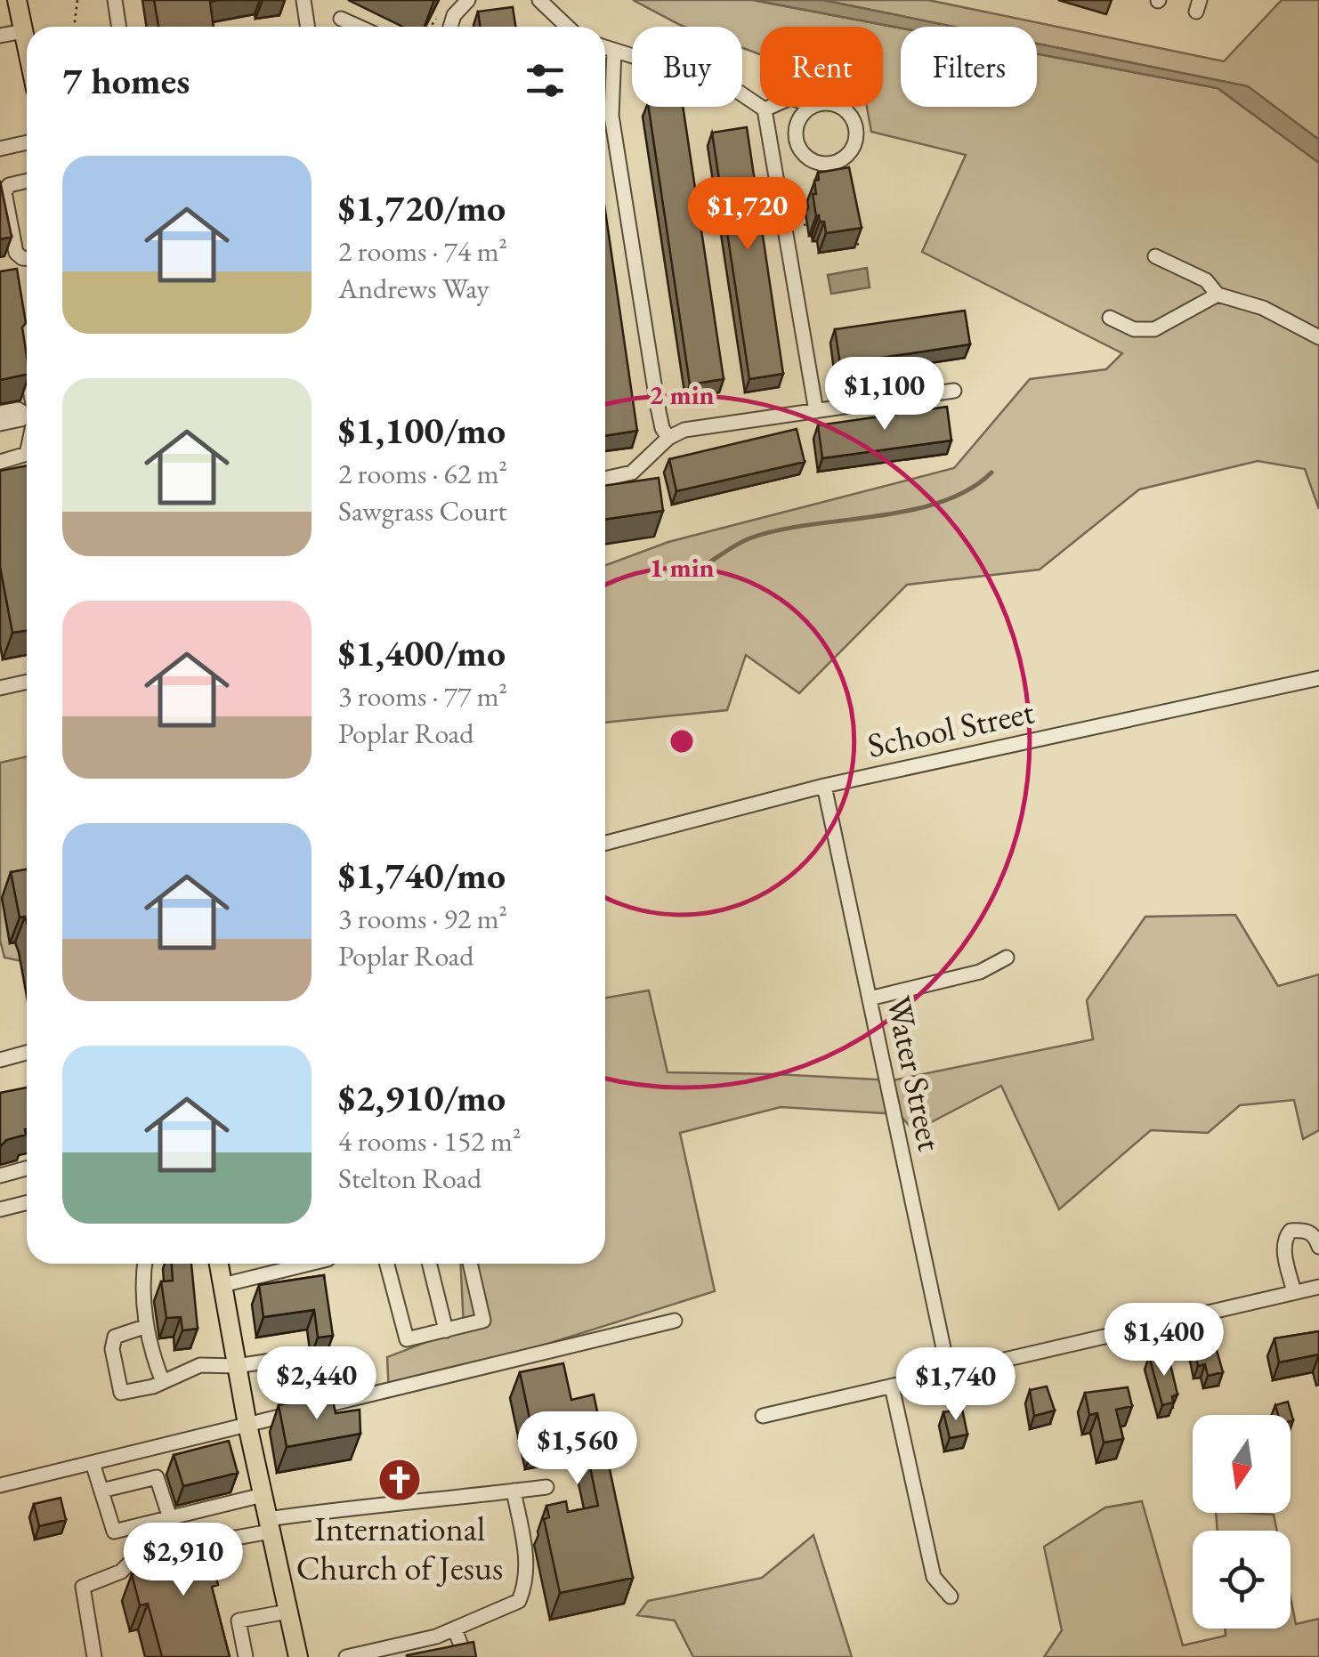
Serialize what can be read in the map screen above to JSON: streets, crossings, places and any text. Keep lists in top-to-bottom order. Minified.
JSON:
{"streets":{"street":["School Street","Water Street"]},"crossings":[["School Street","Water Street"]],"places":{"church":["International Church of Jesus"]},"north":"bottom","page":{"chip":["Buy","Rent","Filters"],"heading":"7 homes","list":[{"name":"$1,720/mo","note":"2 rooms · 74 m² · Andrews Way"},{"name":"$1,100/mo","note":"2 rooms · 62 m² · Sawgrass Court"},{"name":"$1,400/mo","note":"3 rooms · 77 m² · Poplar Road"},{"name":"$1,740/mo","note":"3 rooms · 92 m² · Poplar Road"},{"name":"$2,910/mo","note":"4 rooms · 152 m² · Stelton Road"}],"price":["$1,720","$1,100","$1,400","$2,440","$1,740","$1,560","$2,910"]},"rings":["2 min","1 min"]}
